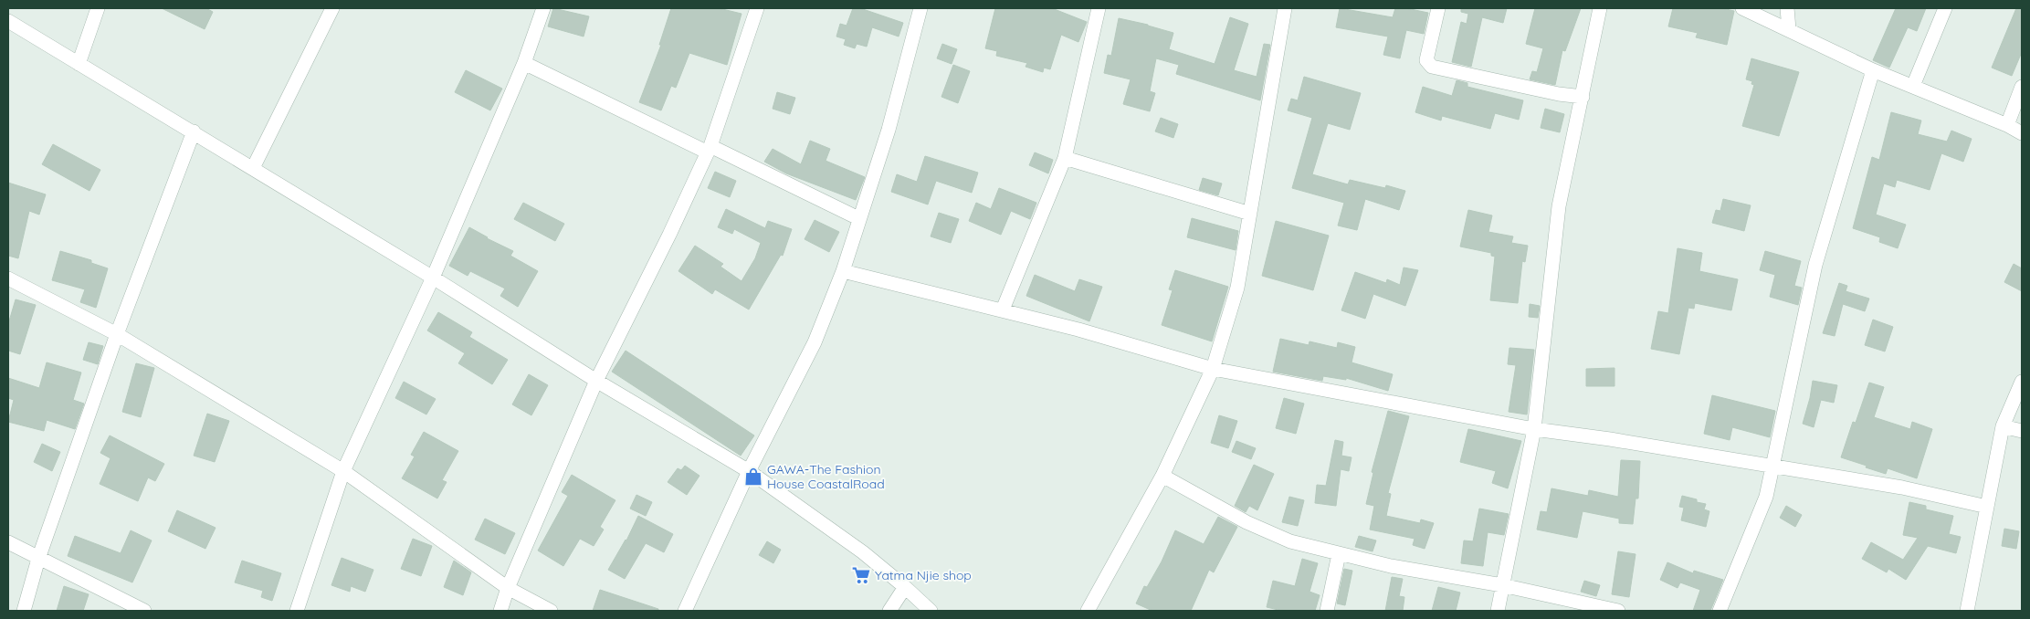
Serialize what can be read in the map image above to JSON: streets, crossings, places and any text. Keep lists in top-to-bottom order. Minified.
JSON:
{"places":{"shop":["GAWA-The Fashion House CoastalRoad"],"supermarket":["Yatma Njie shop"]}}
